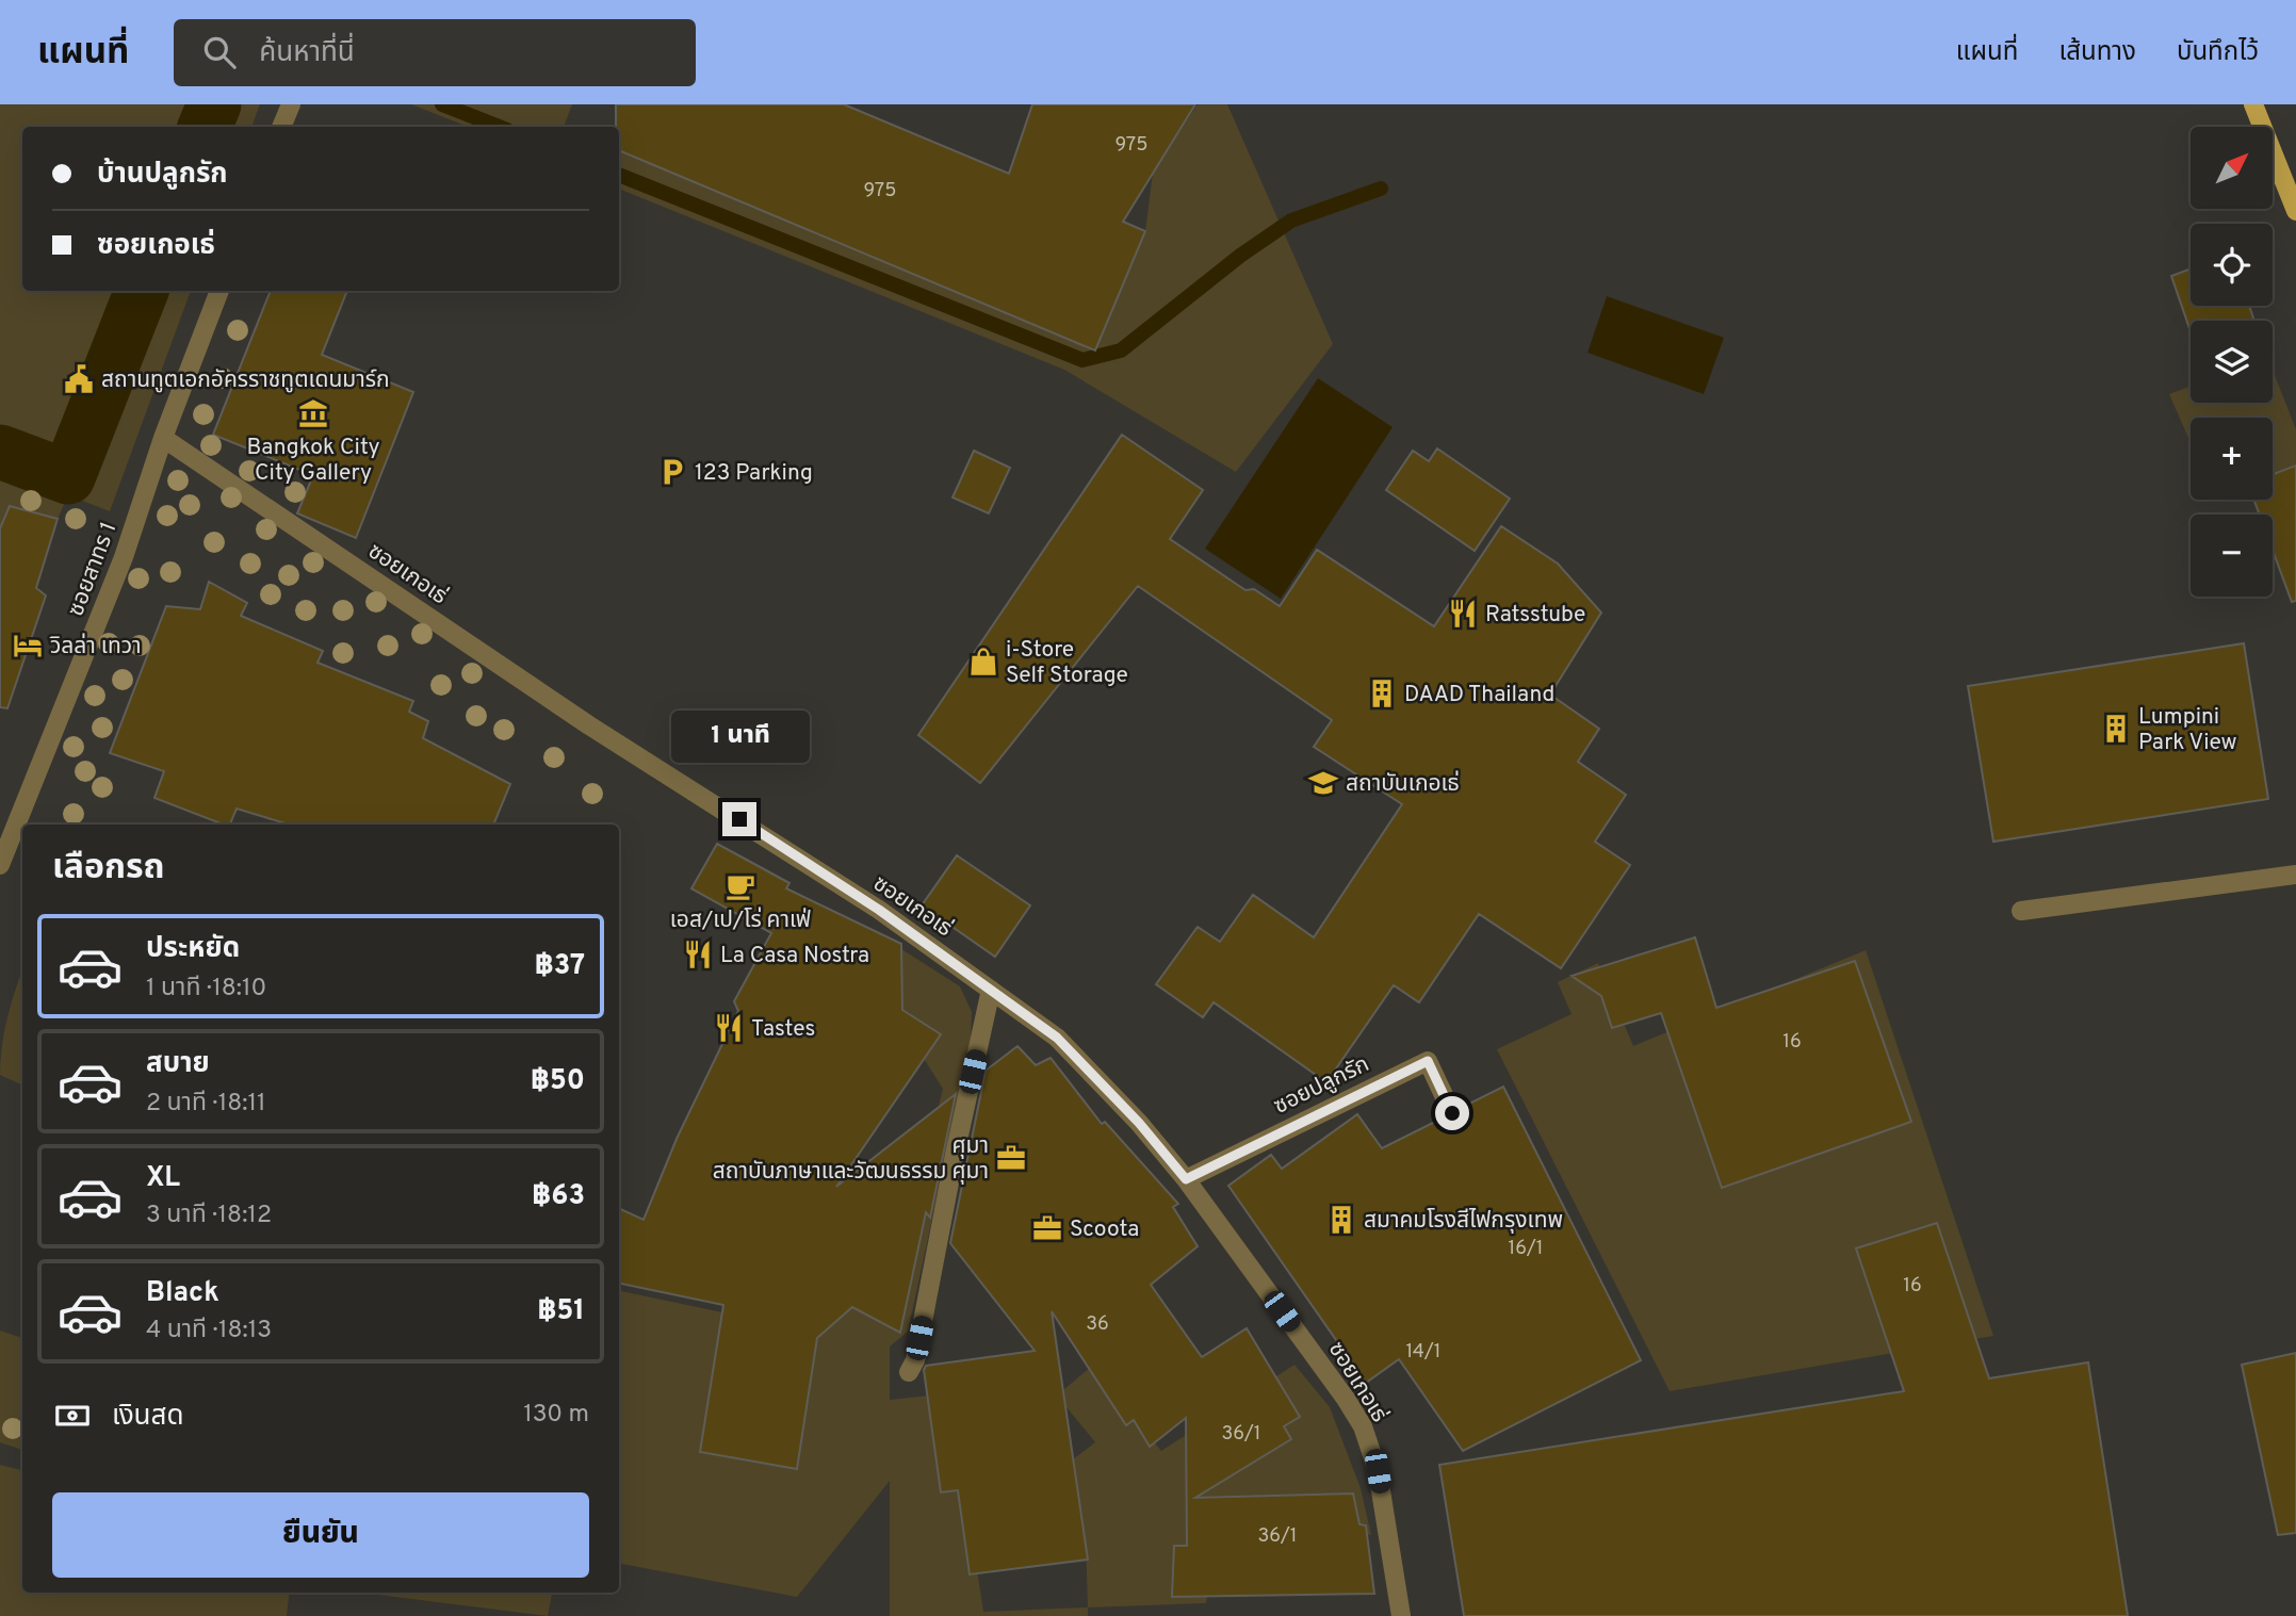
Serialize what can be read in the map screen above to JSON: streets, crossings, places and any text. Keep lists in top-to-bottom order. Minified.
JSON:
{"streets":{"street":["ซอยสาทร 1","ซอยเกอเธ่","ซอยปลูกรัก"]},"crossings":[["ซอยสาทร 1","ซอยเกอเธ่"],["ซอยเกอเธ่","ซอยปลูกรัก"]],"places":{"public building":["สถานทูตเอกอัครราชทูตเดนมาร์ก"],"museum":["Bangkok City City Gallery"],"parking":["123 Parking"],"restaurant":["Ratsstube","La Casa Nostra","Tastes"],"hotel":["วิลล่า เทวา"],"shop":["i-Store Self Storage"],"building":["DAAD Thailand","Lumpini Park View","สมาคมโรงสีไฟกรุงเทพ"],"school or university":["สถาบันเกอเธ่"],"cafe":["เอส/เป/โร่ คาเฟ่"],"office":["ศุมา สถาบันภาษาและวัฒนธรรม ศุมา","Scoota"]},"house_numbers":["975","975","16","16/1","16","36","14/1","36/1","36/1"],"north":"top right","page":{"header":"แผนที่","search":"ค้นหาที่นี่","nav":["แผนที่","เส้นทาง","บันทึกไว้"],"map_buttons":["+","−"],"banner":["บ้านปลูกรัก","ซอยเกอเธ่"],"bubble":"1 นาที","heading":"เลือกรถ","list":[{"name":"ประหยัด","note":"1 นาที · 18:10","value":"฿37"},{"name":"สบาย","note":"2 นาที · 18:11","value":"฿50"},{"name":"XL","note":"3 นาที · 18:12","value":"฿63"},{"name":"Black","note":"4 นาที · 18:13","value":"฿51"}],"pay":["เงินสด","130 m"],"buttons":"ยืนยัน"}}
